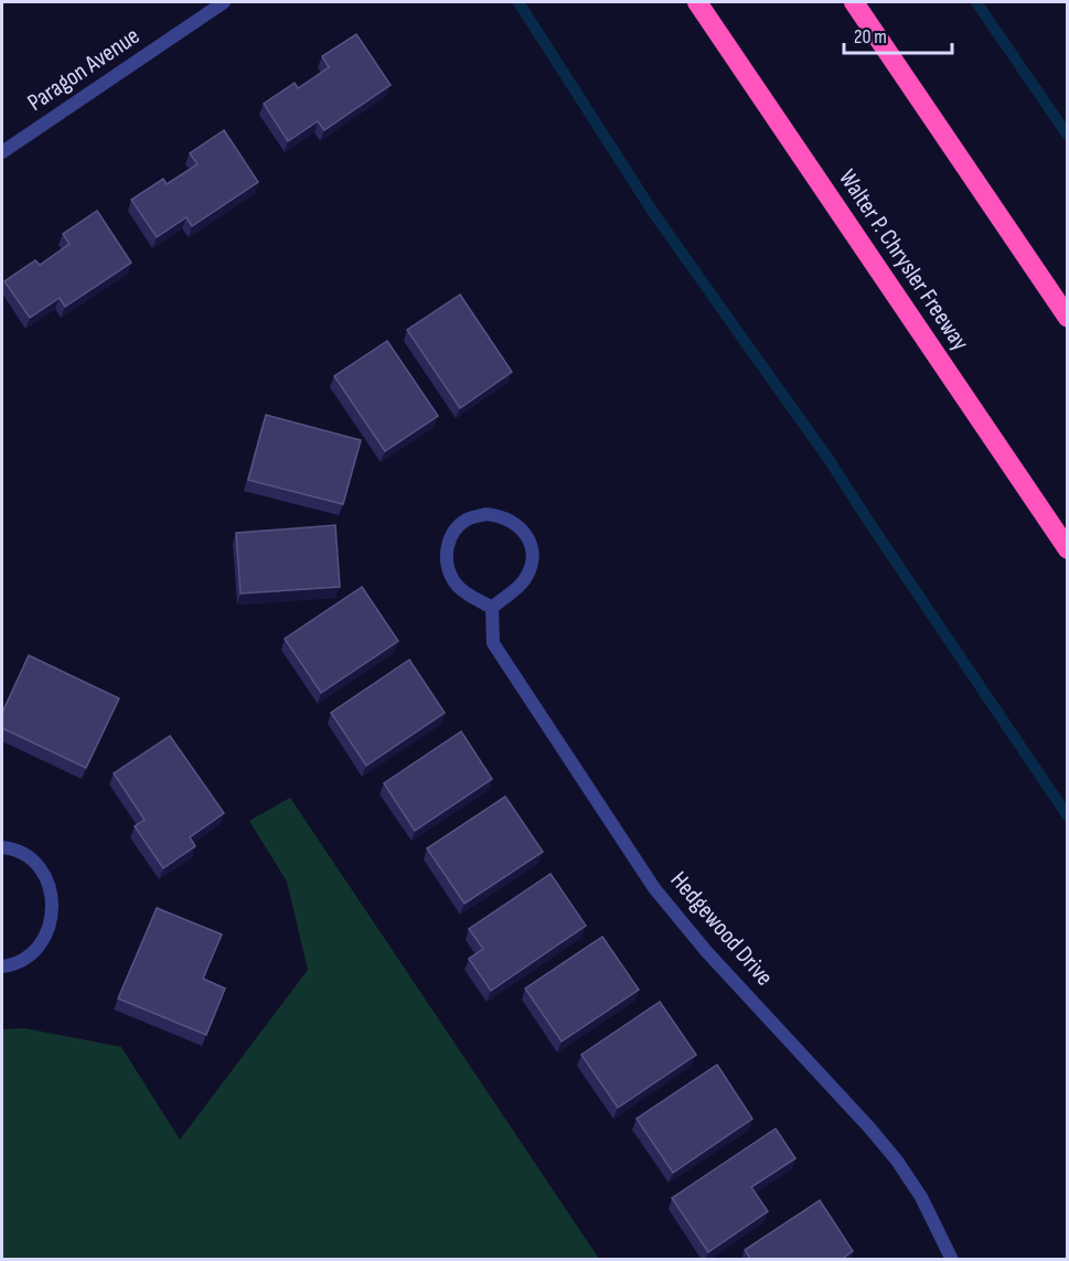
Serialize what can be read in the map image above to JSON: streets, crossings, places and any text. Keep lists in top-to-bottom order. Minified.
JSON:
{"streets":{"highway":["Walter P. Chrysler Freeway"],"street":["Paragon Avenue","Hedgewood Drive"]},"scale_bar":"20 m"}
